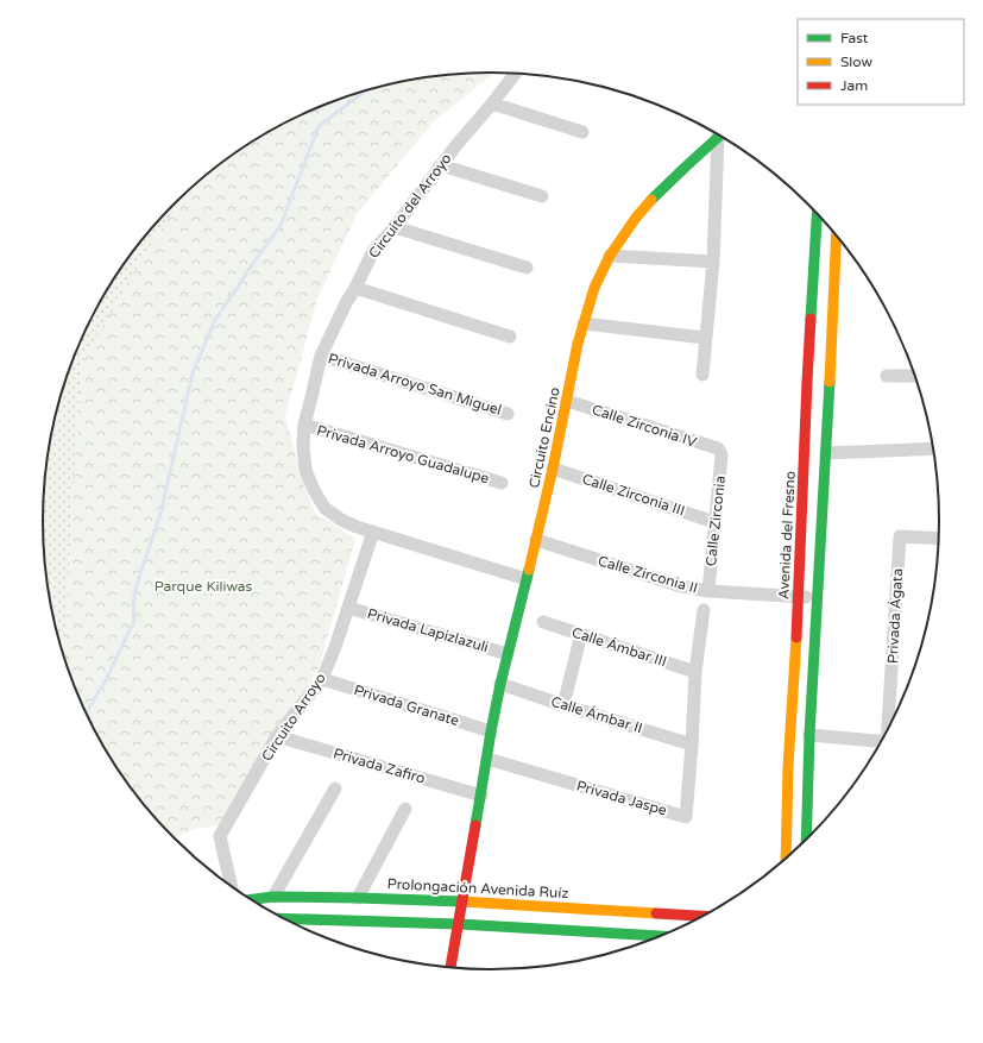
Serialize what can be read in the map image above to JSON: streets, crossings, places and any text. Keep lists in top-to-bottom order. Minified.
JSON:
{"streets":{"street":["Circuito del Arroyo","Privada Arroyo San Miguel","Calle Zirconia IV","Circuito Encino","Privada Arroyo Guadalupe","Calle Zirconia III","Calle Zirconia","Avenida del Fresno","Calle Zirconia II","Privada Ágata","Privada Lapizlazuli","Calle Ámbar III","Privada Granate","Calle Ámbar II","Circuito Arroyo","Privada Zafiro","Privada Jaspe","Prolongación Avenida Ruíz"]},"crossings":[["Circuito del Arroyo","Privada Arroyo San Miguel"],["Circuito del Arroyo","Circuito Encino"],["Circuito del Arroyo","Privada Arroyo Guadalupe"],["Circuito del Arroyo","Circuito Arroyo"],["Calle Zirconia IV","Circuito Encino"],["Calle Zirconia IV","Calle Zirconia"],["Circuito Encino","Calle Zirconia III"],["Circuito Encino","Calle Zirconia II"],["Circuito Encino","Privada Lapizlazuli"],["Circuito Encino","Privada Granate"],["Circuito Encino","Calle Ámbar II"],["Circuito Encino","Privada Zafiro"],["Circuito Encino","Privada Jaspe"],["Circuito Encino","Prolongación Avenida Ruíz"],["Calle Zirconia III","Calle Zirconia"],["Calle Zirconia","Calle Zirconia II"],["Avenida del Fresno","Calle Zirconia II"],["Privada Lapizlazuli","Circuito Arroyo"],["Privada Granate","Circuito Arroyo"],["Calle Ámbar II","Privada Jaspe"],["Circuito Arroyo","Privada Zafiro"]],"parks":["Parque Kiliwas"],"legend":["Fast","Slow","Jam"]}
